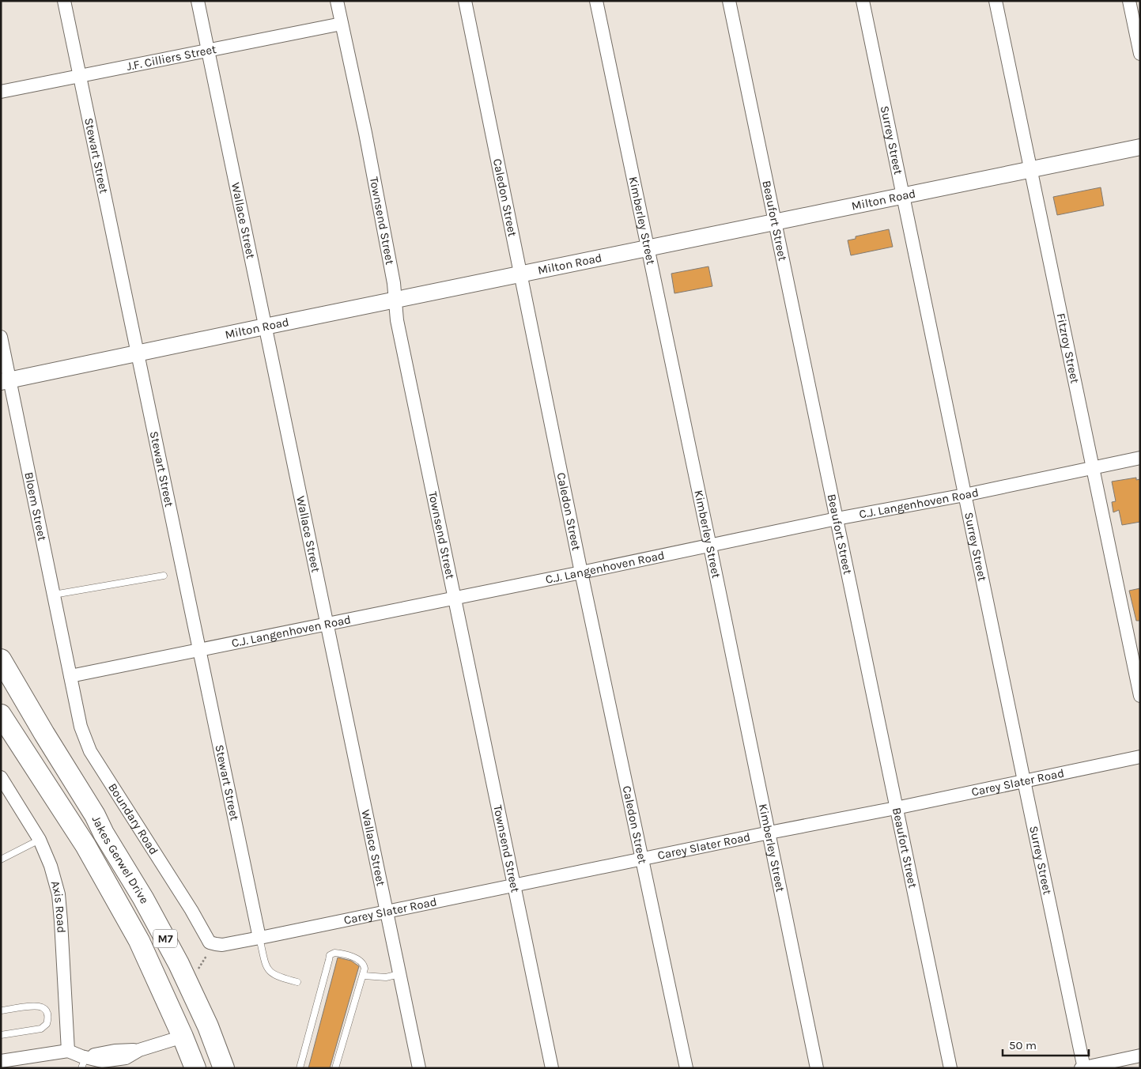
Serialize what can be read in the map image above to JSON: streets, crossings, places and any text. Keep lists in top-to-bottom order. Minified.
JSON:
{"streets":{"highway":["Jakes Gerwel Drive","M7"],"street":["J.F. Cilliers Street","Surrey Street","Stewart Street","Caledon Street","Milton Road","Wallace Street","Townsend Street","Kimberley Street","Beaufort Street","Fitzroy Street","C.J. Langenhoven Road","Bloem Street","Carey Slater Road","Boundary Road","Axis Road"]},"crossings":[["J.F. Cilliers Street","Stewart Street"],["J.F. Cilliers Street","Wallace Street"],["J.F. Cilliers Street","Townsend Street"],["Surrey Street","Milton Road"],["Surrey Street","C.J. Langenhoven Road"],["Surrey Street","Carey Slater Road"],["Stewart Street","Milton Road"],["Stewart Street","C.J. Langenhoven Road"],["Stewart Street","Carey Slater Road"],["Caledon Street","Milton Road"],["Caledon Street","C.J. Langenhoven Road"],["Caledon Street","Carey Slater Road"],["Milton Road","Wallace Street"],["Milton Road","Townsend Street"],["Milton Road","Kimberley Street"],["Milton Road","Beaufort Street"],["Milton Road","Fitzroy Street"],["Milton Road","Bloem Street"],["Wallace Street","C.J. Langenhoven Road"],["Wallace Street","Carey Slater Road"],["Townsend Street","C.J. Langenhoven Road"],["Townsend Street","Carey Slater Road"],["Kimberley Street","C.J. Langenhoven Road"],["Kimberley Street","Carey Slater Road"],["Beaufort Street","C.J. Langenhoven Road"],["Beaufort Street","Carey Slater Road"],["Fitzroy Street","C.J. Langenhoven Road"],["C.J. Langenhoven Road","Bloem Street"],["C.J. Langenhoven Road","Boundary Road"],["Bloem Street","Boundary Road"],["Carey Slater Road","Boundary Road"]],"scale_bar":"50 m"}
